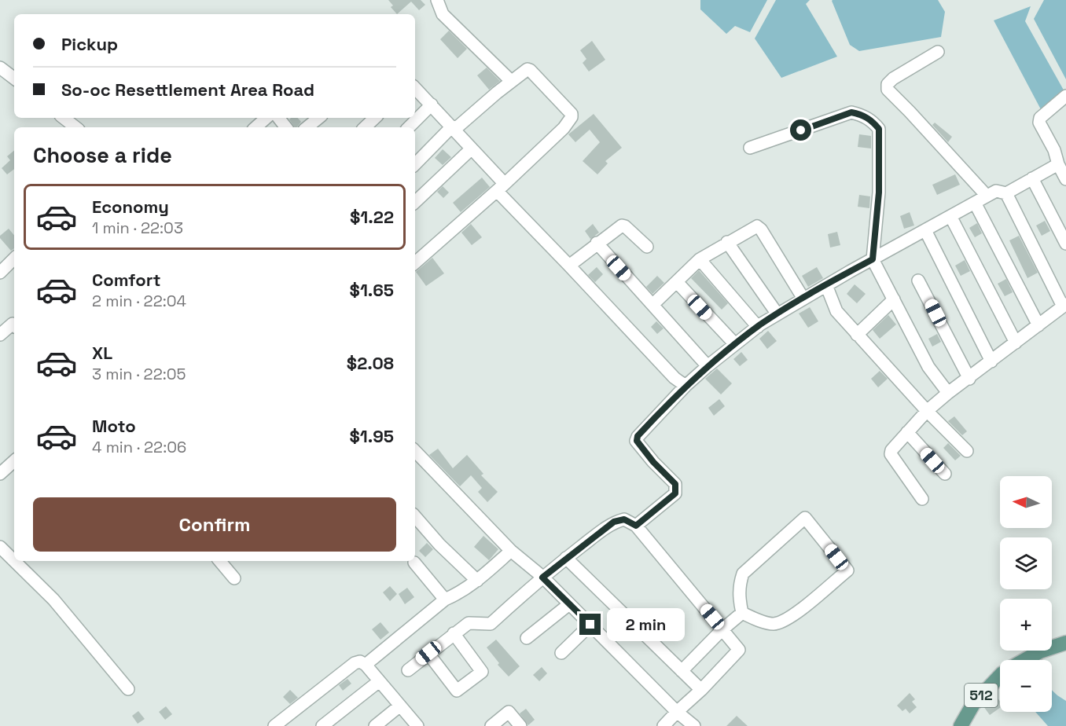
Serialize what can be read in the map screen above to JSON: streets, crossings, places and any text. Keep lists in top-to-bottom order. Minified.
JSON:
{"streets":{"main road":["512"]},"north":"left","page":{"banner":["Pickup","So-oc Resettlement Area Road"],"heading":"Choose a ride","list":[{"name":"Economy","note":"1 min · 22:03","value":"$1.22"},{"name":"Comfort","note":"2 min · 22:04","value":"$1.65"},{"name":"XL","note":"3 min · 22:05","value":"$2.08"},{"name":"Moto","note":"4 min · 22:06","value":"$1.95"}],"map_buttons":["+","−"],"buttons":"Confirm","bubble":"2 min"}}
